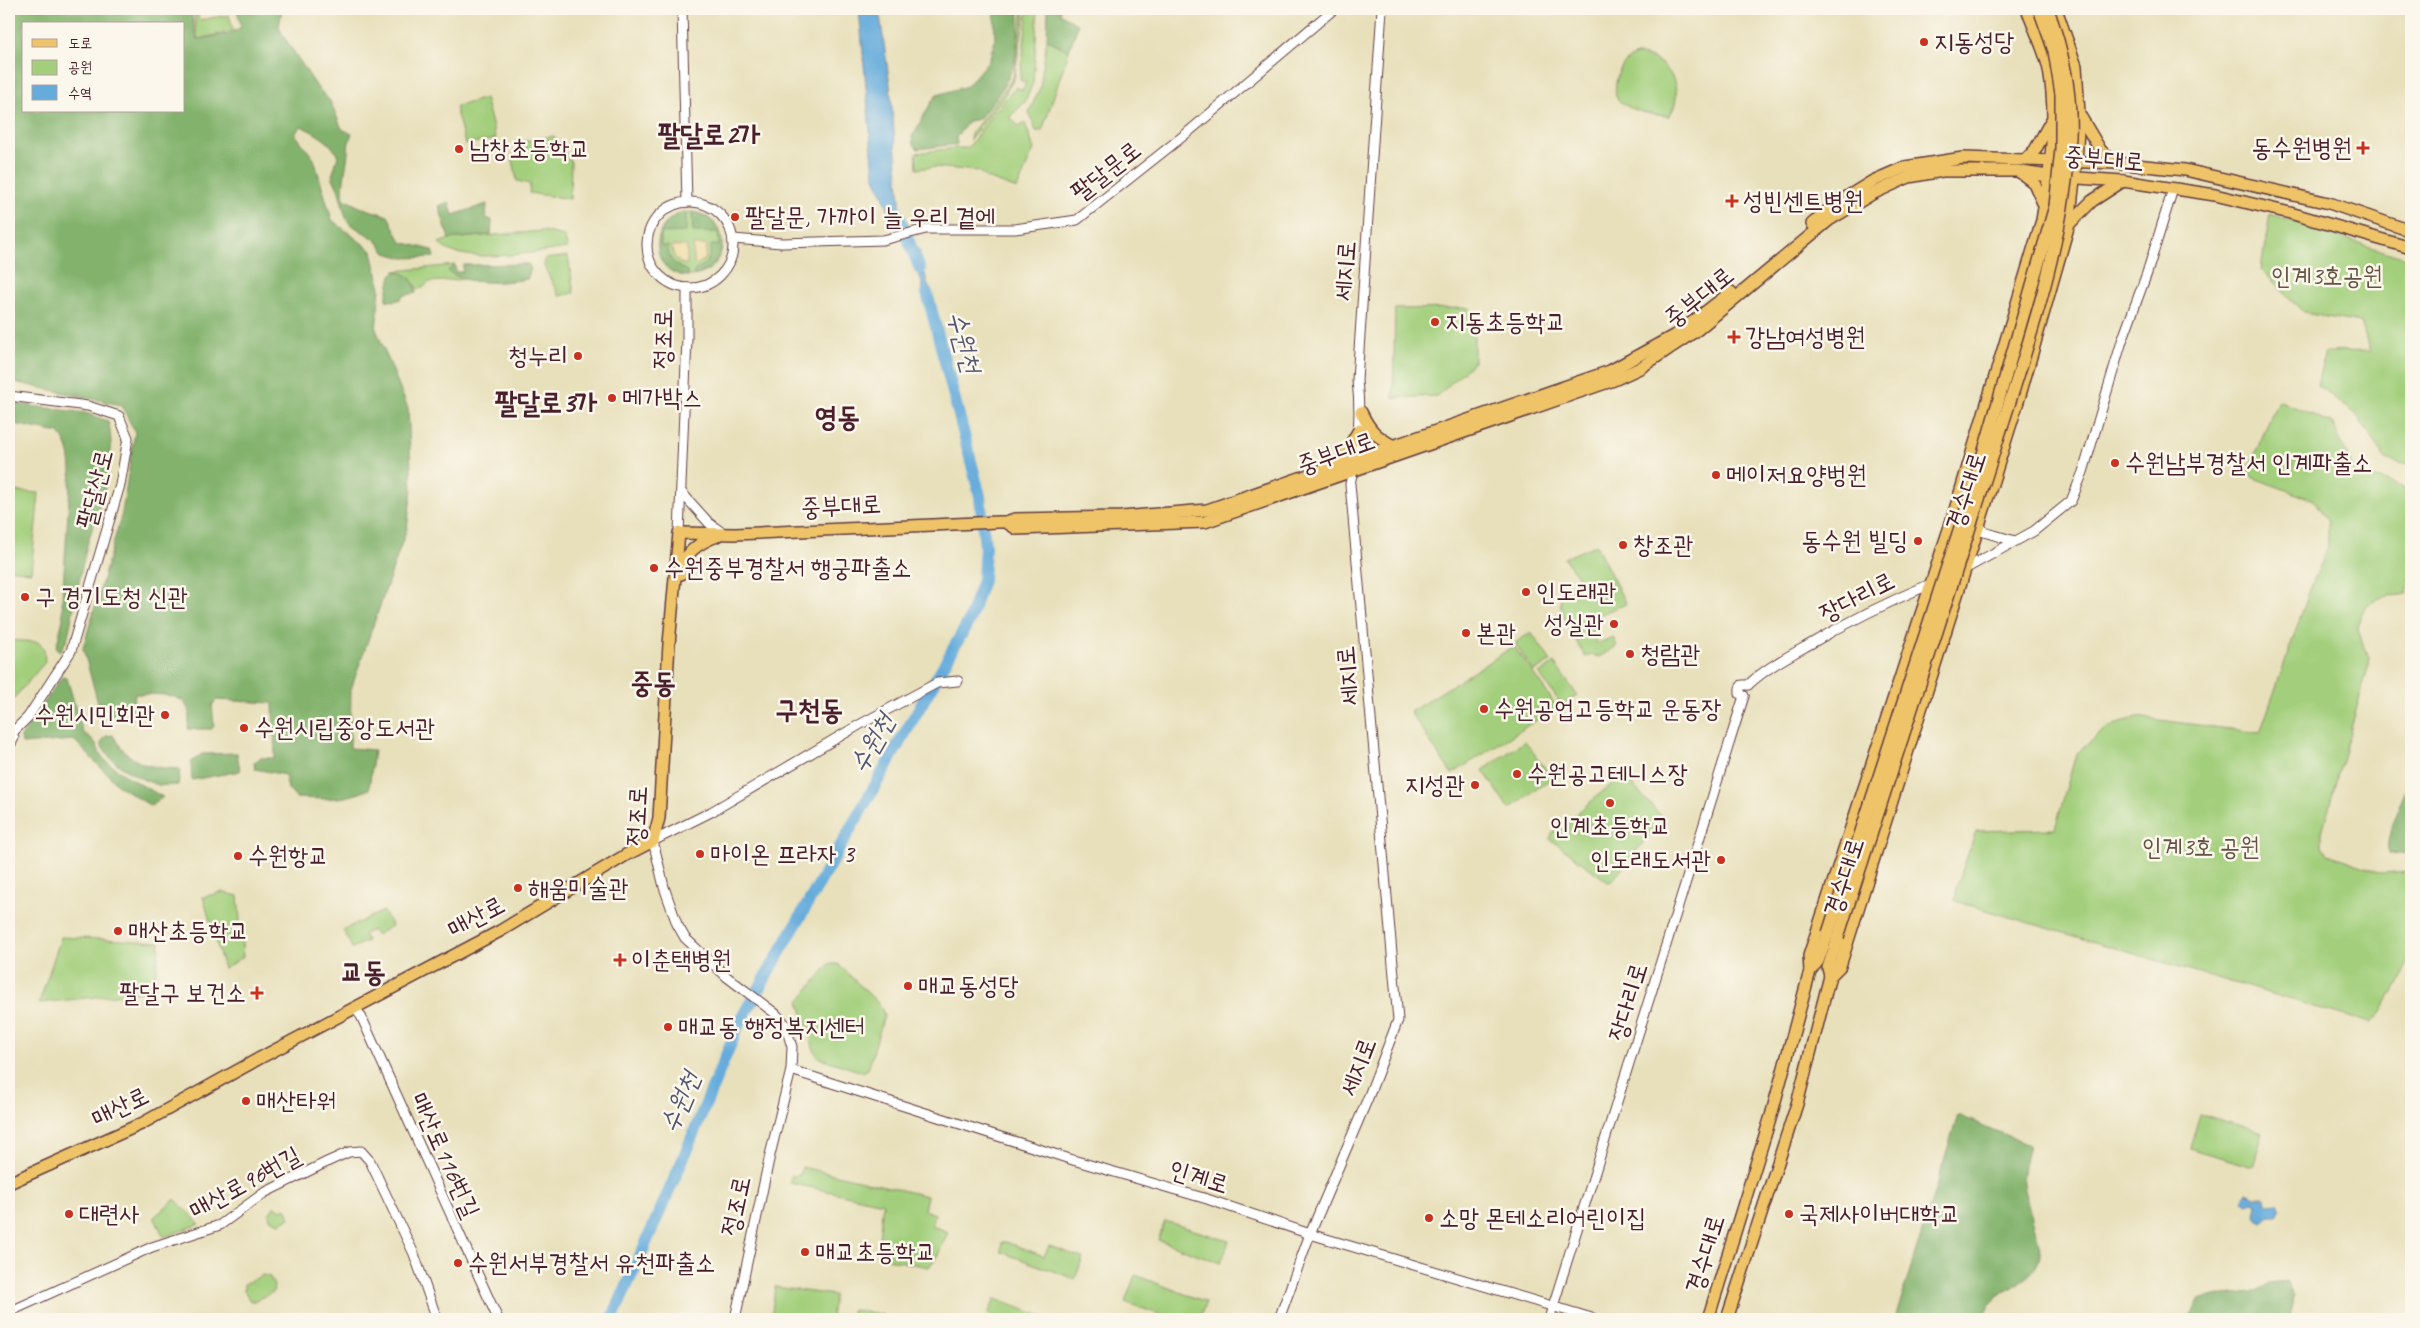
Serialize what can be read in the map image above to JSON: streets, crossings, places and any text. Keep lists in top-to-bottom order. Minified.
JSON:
{"streets":{"main road":["중부대로","정조로","경수대로","매산로"],"street":["팔달문로","세지로","팔달산로","장다리로","매산로116번길","인계로","매산로96번길"]},"crossings":[["중부대로","세지로"],["중부대로","정조로"],["중부대로","경수대로"],["중부대로","장다리로"],["팔달문로","정조로"],["세지로","인계로"],["정조로","매산로"],["정조로","인계로"],["경수대로","장다리로"],["장다리로","인계로"],["매산로","매산로116번길"]],"districts":["팔달로2가","팔달로3가","영동","중동","구천동","교동"],"water":["수원천"],"parks":["인계3호공원","인계3호 공원"],"places":{"other":["지동성당","남창초등학교","팔달문, 가까이 늘 우리 곁에","지동초등학교","청누리","메가박스","수원남부경찰서 인계파출소","메이저요양벙원","동수원 빌딩","창조관","수원중부경찰서 행궁파출소","인도래관","구 경기도청 신관","성실관","본관","청람관","수원공업고등학교 운동장","수원시민회관","수원시립중앙도서관","수원공고테니스장","지성관","인계초등학교","마이온 프라자 3","수원항교","인도래도서관","해움미술관","매산초등학교","매교동성당","매교동 행정복지센터","매산타워","대련사","국제사이버대학교","소망 몬테소리어린이집","매교초등학교","수원서부경찰서 유천파출소"],"health":["동수원병원","성빈센트병원","강남여성병원","이춘택병원","팔달구 보건소"]},"legend":["도로","공원","수역"]}
